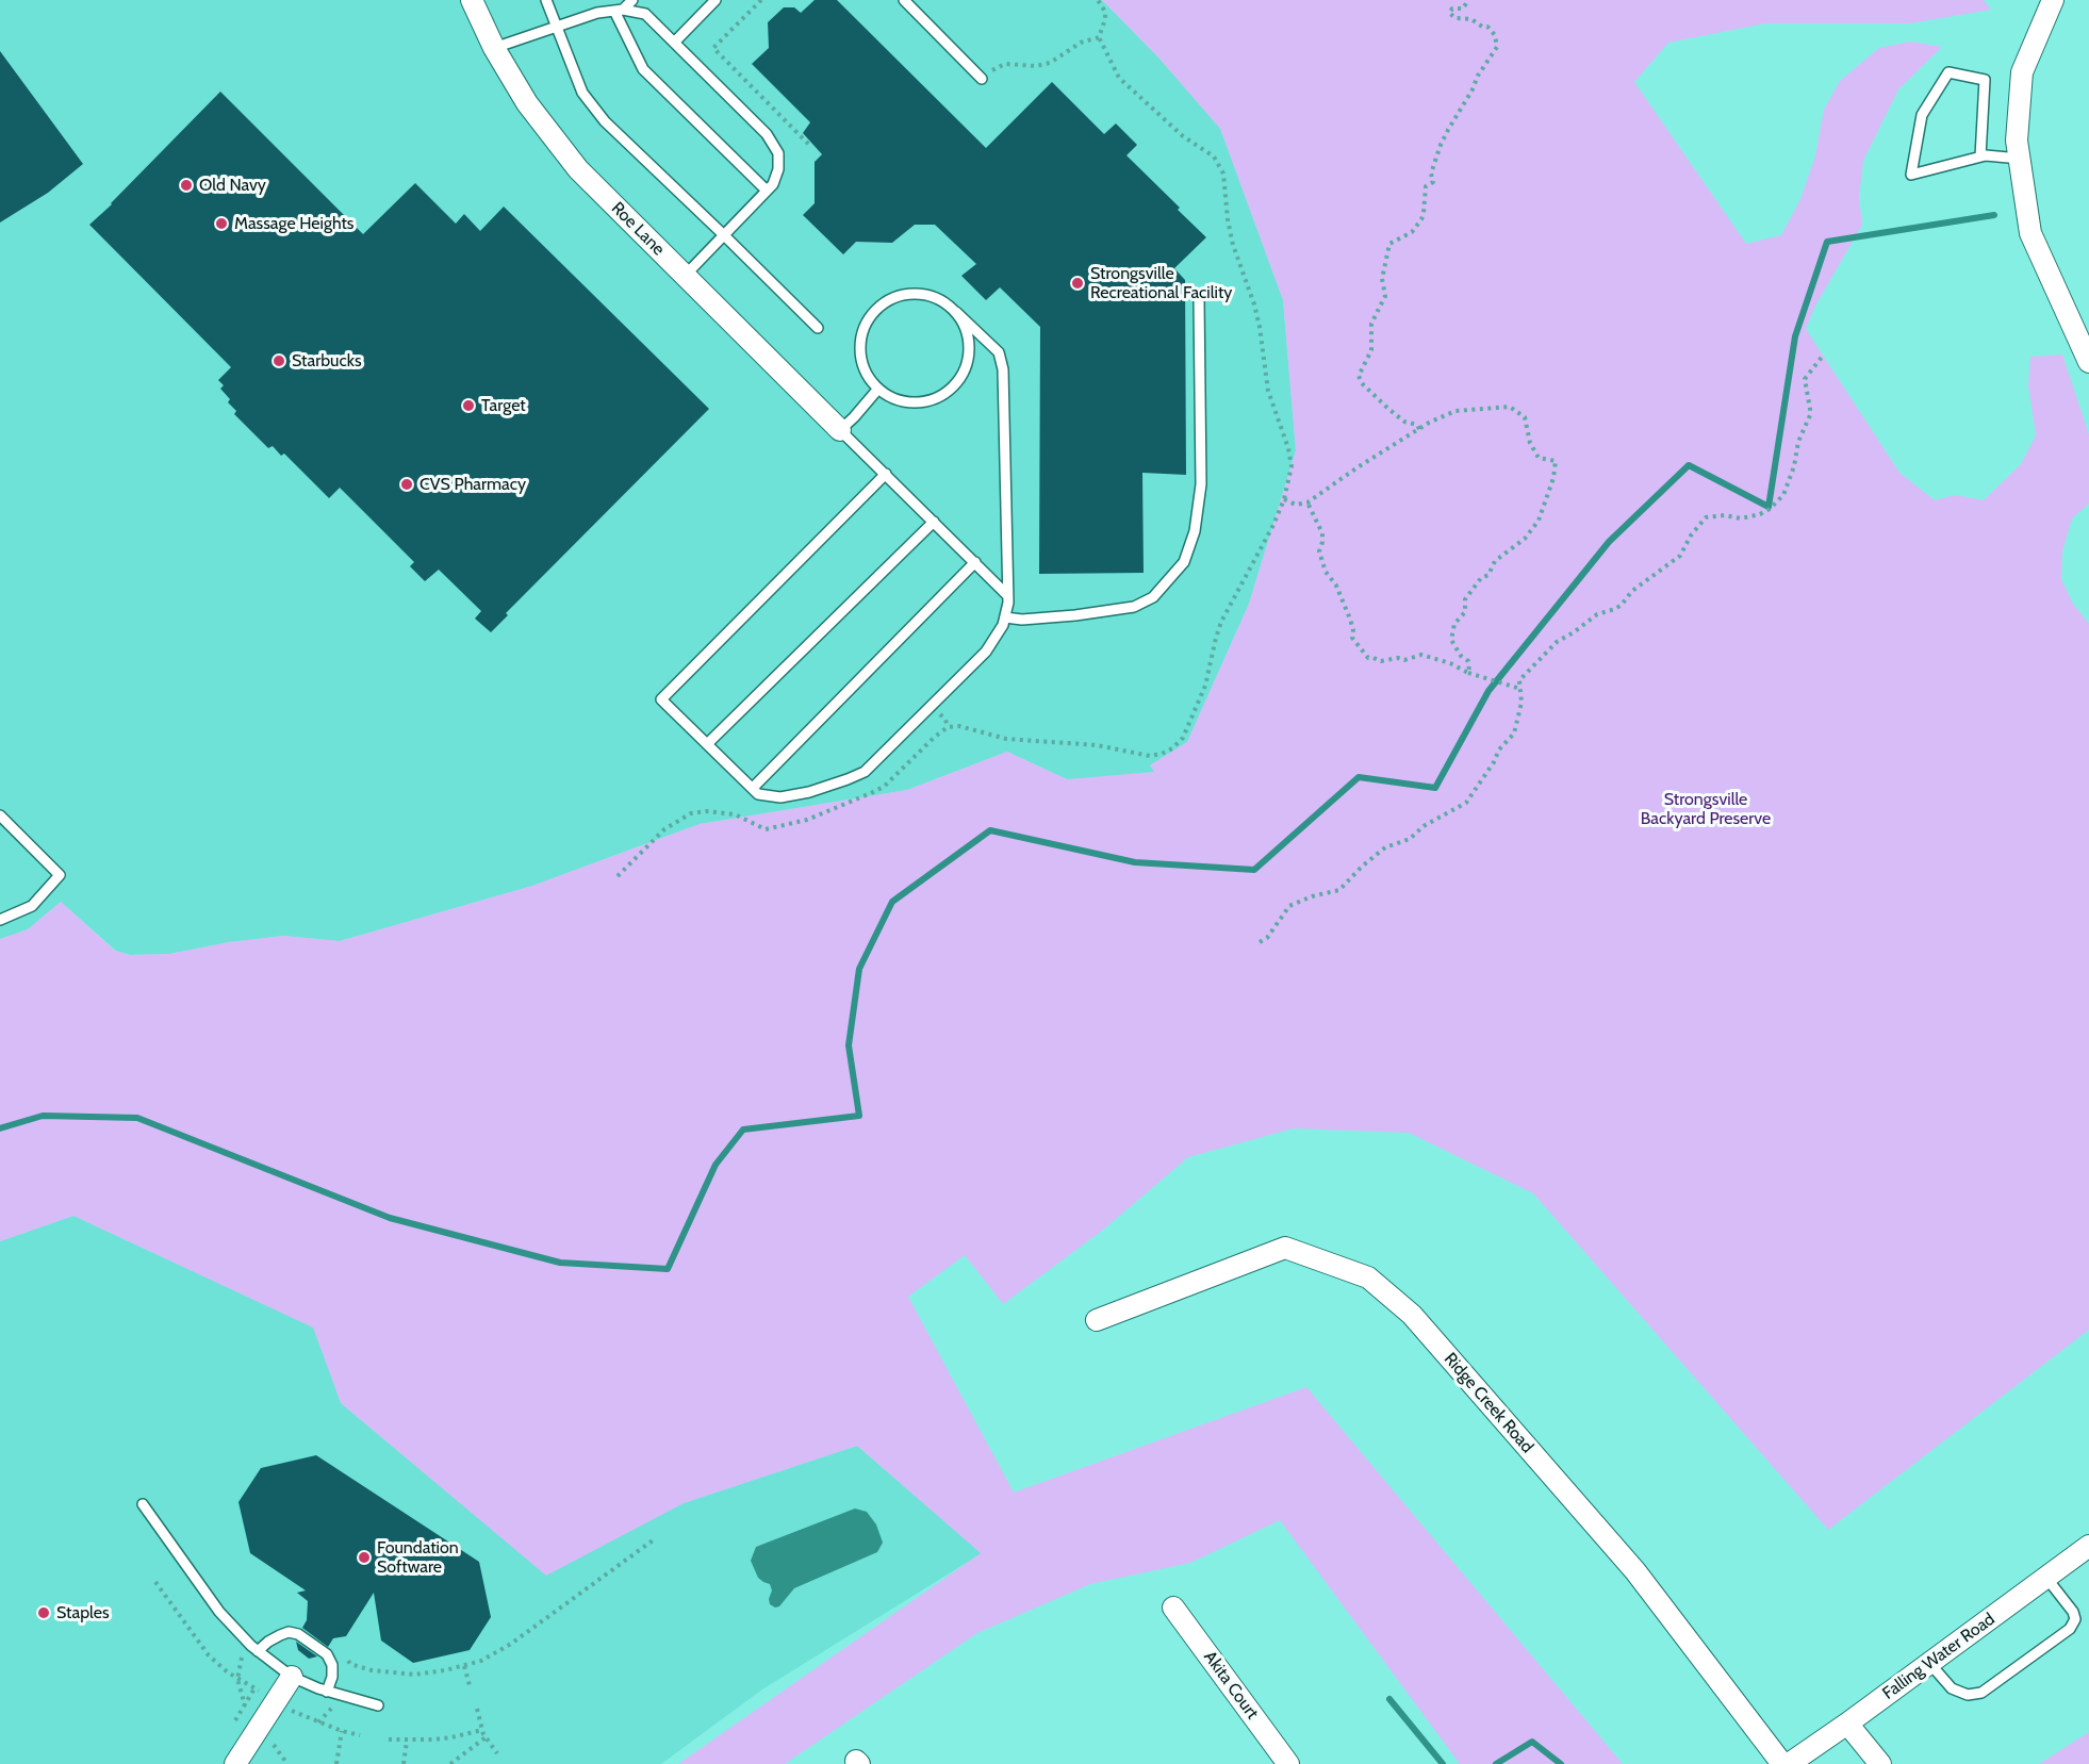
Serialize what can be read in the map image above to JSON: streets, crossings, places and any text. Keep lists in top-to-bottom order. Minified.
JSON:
{"streets":{"street":["Roe Lane","Ridge Creek Road","Falling Water Road","Akita Court"]},"parks":["Strongsville Backyard Preserve"],"places":["Old Navy","Massage Heights","Strongsville Recreational Facility","Starbucks","Target","CVS Pharmacy","Foundation Software","Staples"]}
